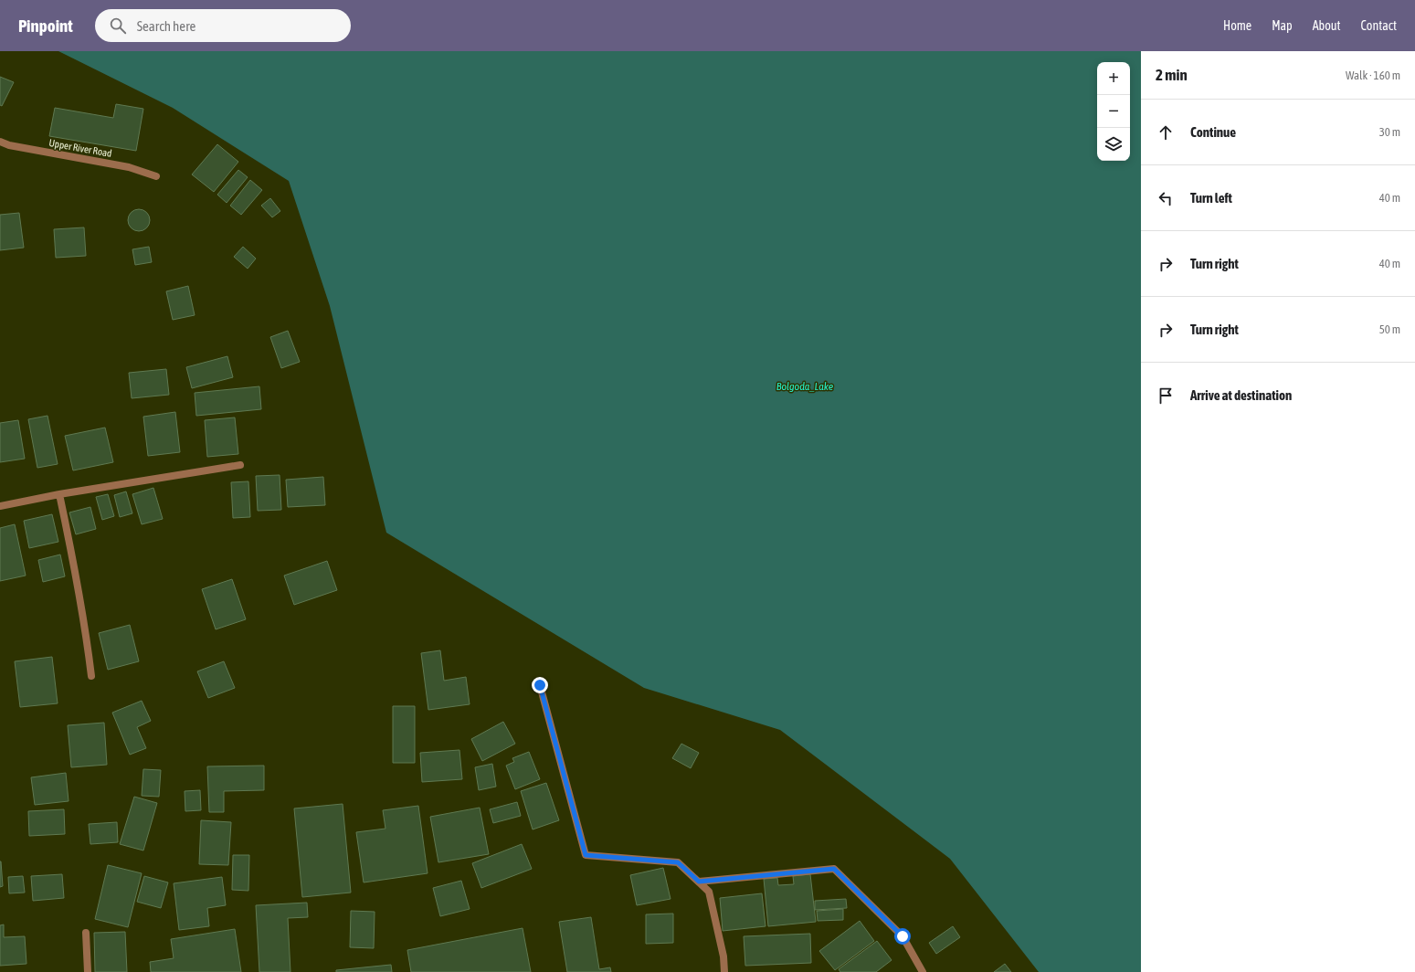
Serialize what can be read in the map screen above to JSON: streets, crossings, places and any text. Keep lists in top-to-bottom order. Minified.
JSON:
{"streets":{"street":["Upper River Road"]},"water":["Bolgoda_Lake"],"page":{"header":"Pinpoint","search":"Search here","nav":["Home","Map","About","Contact"],"heading":["2 min","Walk · 160 m"],"map_buttons":["+","−"],"list":[["Continue","30 m"],["Turn left","40 m"],["Turn right","40 m"],["Turn right","50 m"],"Arrive at destination"]}}
